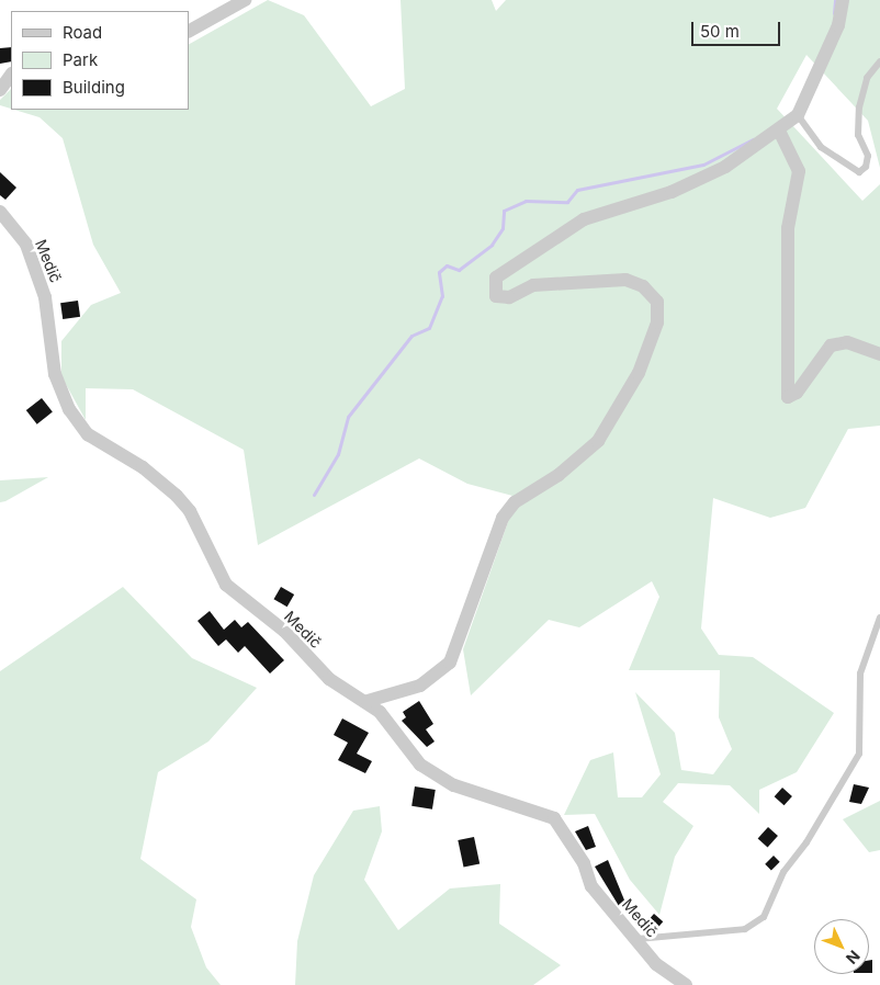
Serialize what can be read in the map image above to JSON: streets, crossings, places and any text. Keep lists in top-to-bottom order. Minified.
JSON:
{"streets":{"street":["Medič"]},"legend":["Road","Park","Building"],"scale_bar":"50 m","north":"bottom right"}
